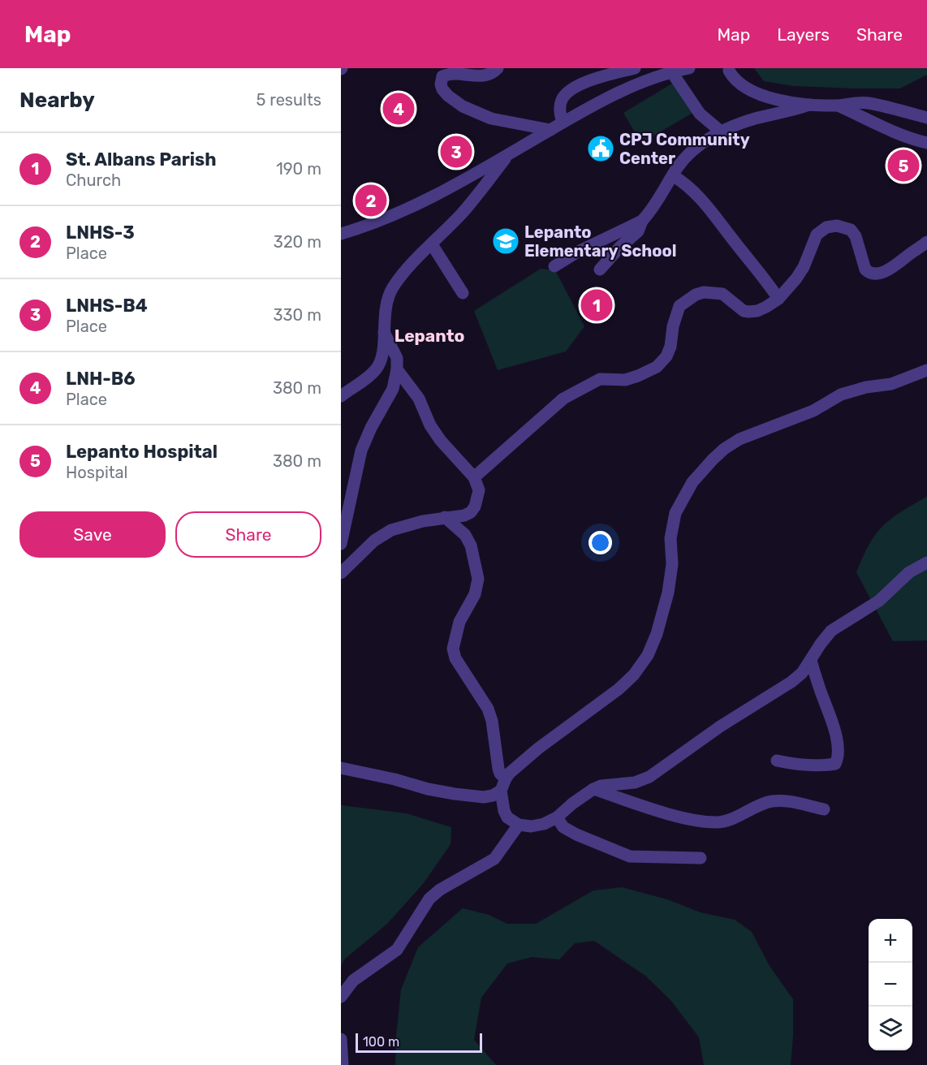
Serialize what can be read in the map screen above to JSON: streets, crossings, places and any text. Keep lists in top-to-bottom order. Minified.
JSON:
{"districts":["Lepanto"],"places":{"public building":["CPJ Community Center"],"school or university":["Lepanto Elementary School"]},"scale_bar":"100 m","page":{"header":"Map","nav":["Map","Layers","Share"],"heading":["Nearby","5 results"],"pins":["4","3","5","2","1"],"list":[{"mark":"1","name":"St. Albans Parish","note":"Church","value":"190 m"},{"mark":"2","name":"LNHS-3","note":"Place","value":"320 m"},{"mark":"3","name":"LNHS-B4","note":"Place","value":"330 m"},{"mark":"4","name":"LNH-B6","note":"Place","value":"380 m"},{"mark":"5","name":"Lepanto Hospital","note":"Hospital","value":"380 m"}],"buttons":["Save","Share"],"map_buttons":["+","−"],"scale":"100 m"}}
